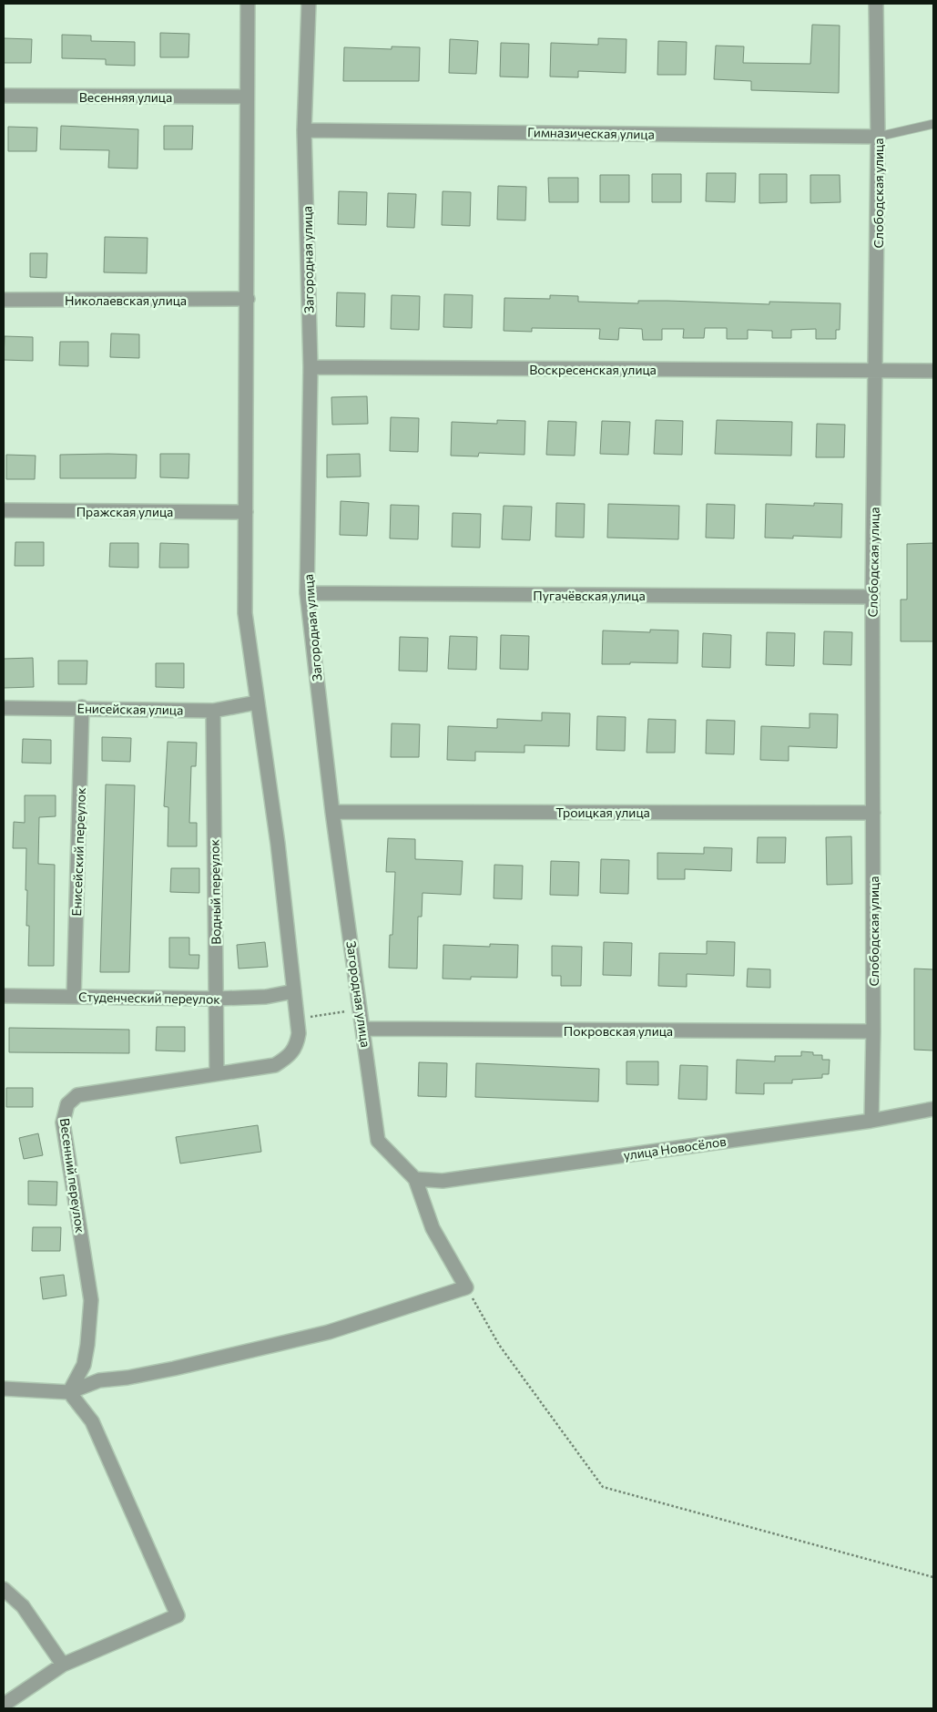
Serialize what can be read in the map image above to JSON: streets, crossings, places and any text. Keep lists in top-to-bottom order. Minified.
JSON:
{"streets":{"street":["Весенняя улица","Гимназическая улица","Слободская улица","Загородная улица","Николаевская улица","Воскресенская улица","Пражская улица","Пугачёвская улица","Енисейская улица","Троицкая улица","Енисейский переулок","Водный переулок","Студенческий переулок","Покровская улица","улица Новосёлов","Весенний переулок"]},"crossings":[["Гимназическая улица","Слободская улица"],["Гимназическая улица","Загородная улица"],["Слободская улица","Воскресенская улица"],["Слободская улица","Пугачёвская улица"],["Слободская улица","Троицкая улица"],["Слободская улица","Покровская улица"],["Слободская улица","улица Новосёлов"],["Загородная улица","Воскресенская улица"],["Загородная улица","Пугачёвская улица"],["Загородная улица","Троицкая улица"],["Загородная улица","Покровская улица"],["Загородная улица","улица Новосёлов"],["Енисейская улица","Енисейский переулок"],["Енисейская улица","Водный переулок"],["Енисейский переулок","Студенческий переулок"],["Водный переулок","Студенческий переулок"],["Водный переулок","Весенний переулок"]]}
